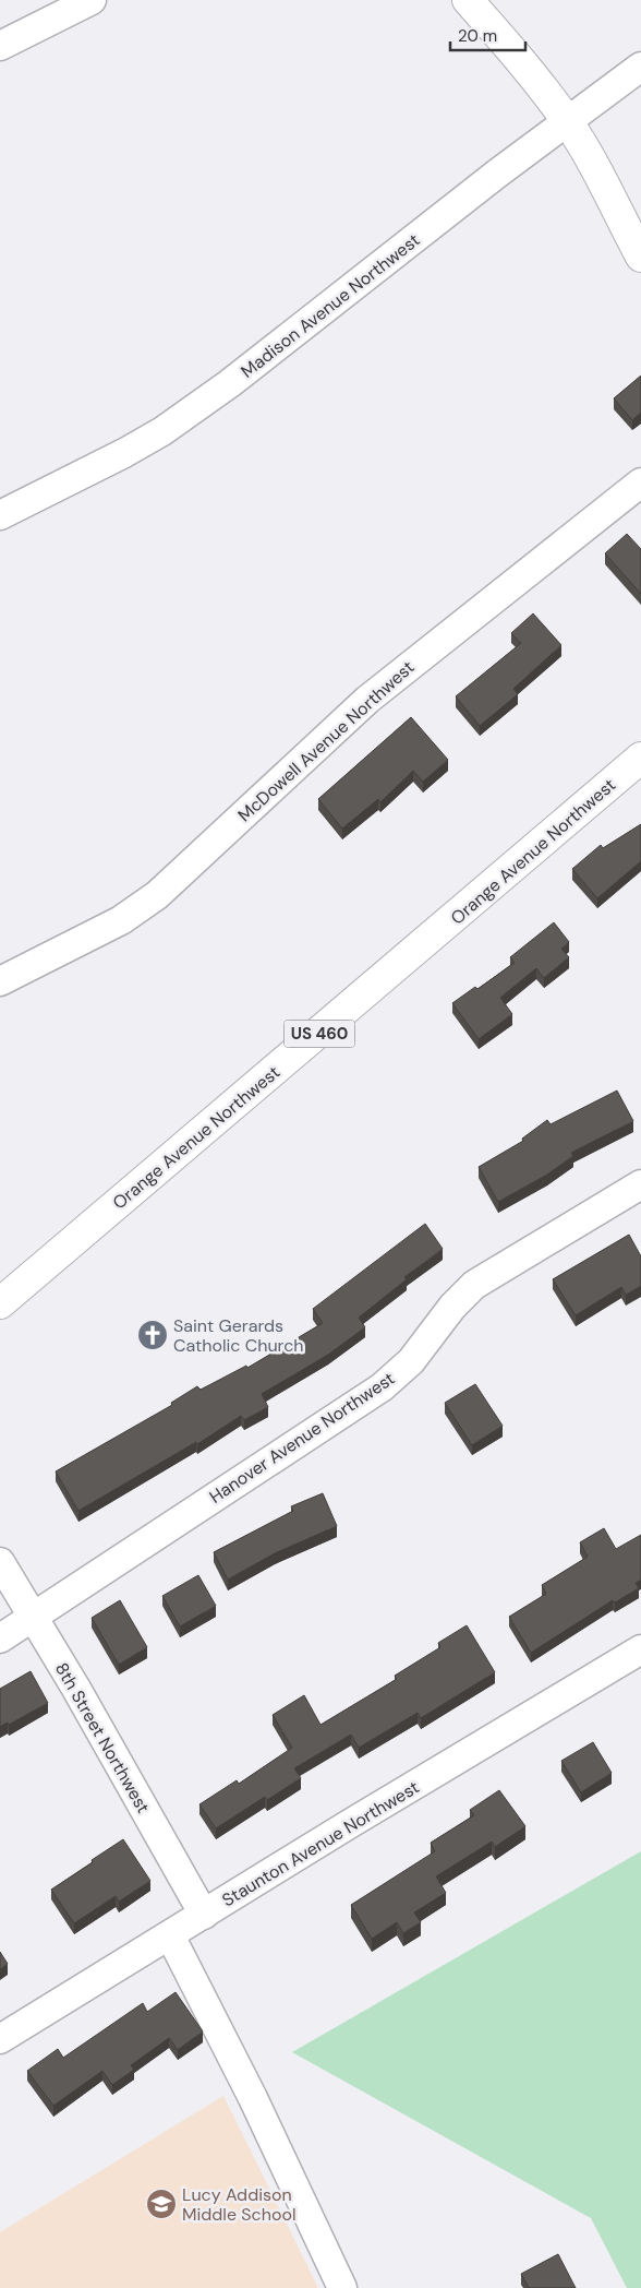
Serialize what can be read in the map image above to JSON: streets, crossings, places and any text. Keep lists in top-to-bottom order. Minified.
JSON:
{"streets":{"main road":["Orange Avenue Northwest","US 460"],"street":["Madison Avenue Northwest","McDowell Avenue Northwest","Hanover Avenue Northwest","8th Street Northwest","Staunton Avenue Northwest"]},"crossings":[["Hanover Avenue Northwest","8th Street Northwest"],["8th Street Northwest","Staunton Avenue Northwest"]],"places":{"church":["Saint Gerards Catholic Church"],"school or university":["Lucy Addison Middle School"]},"scale_bar":"20 m"}
